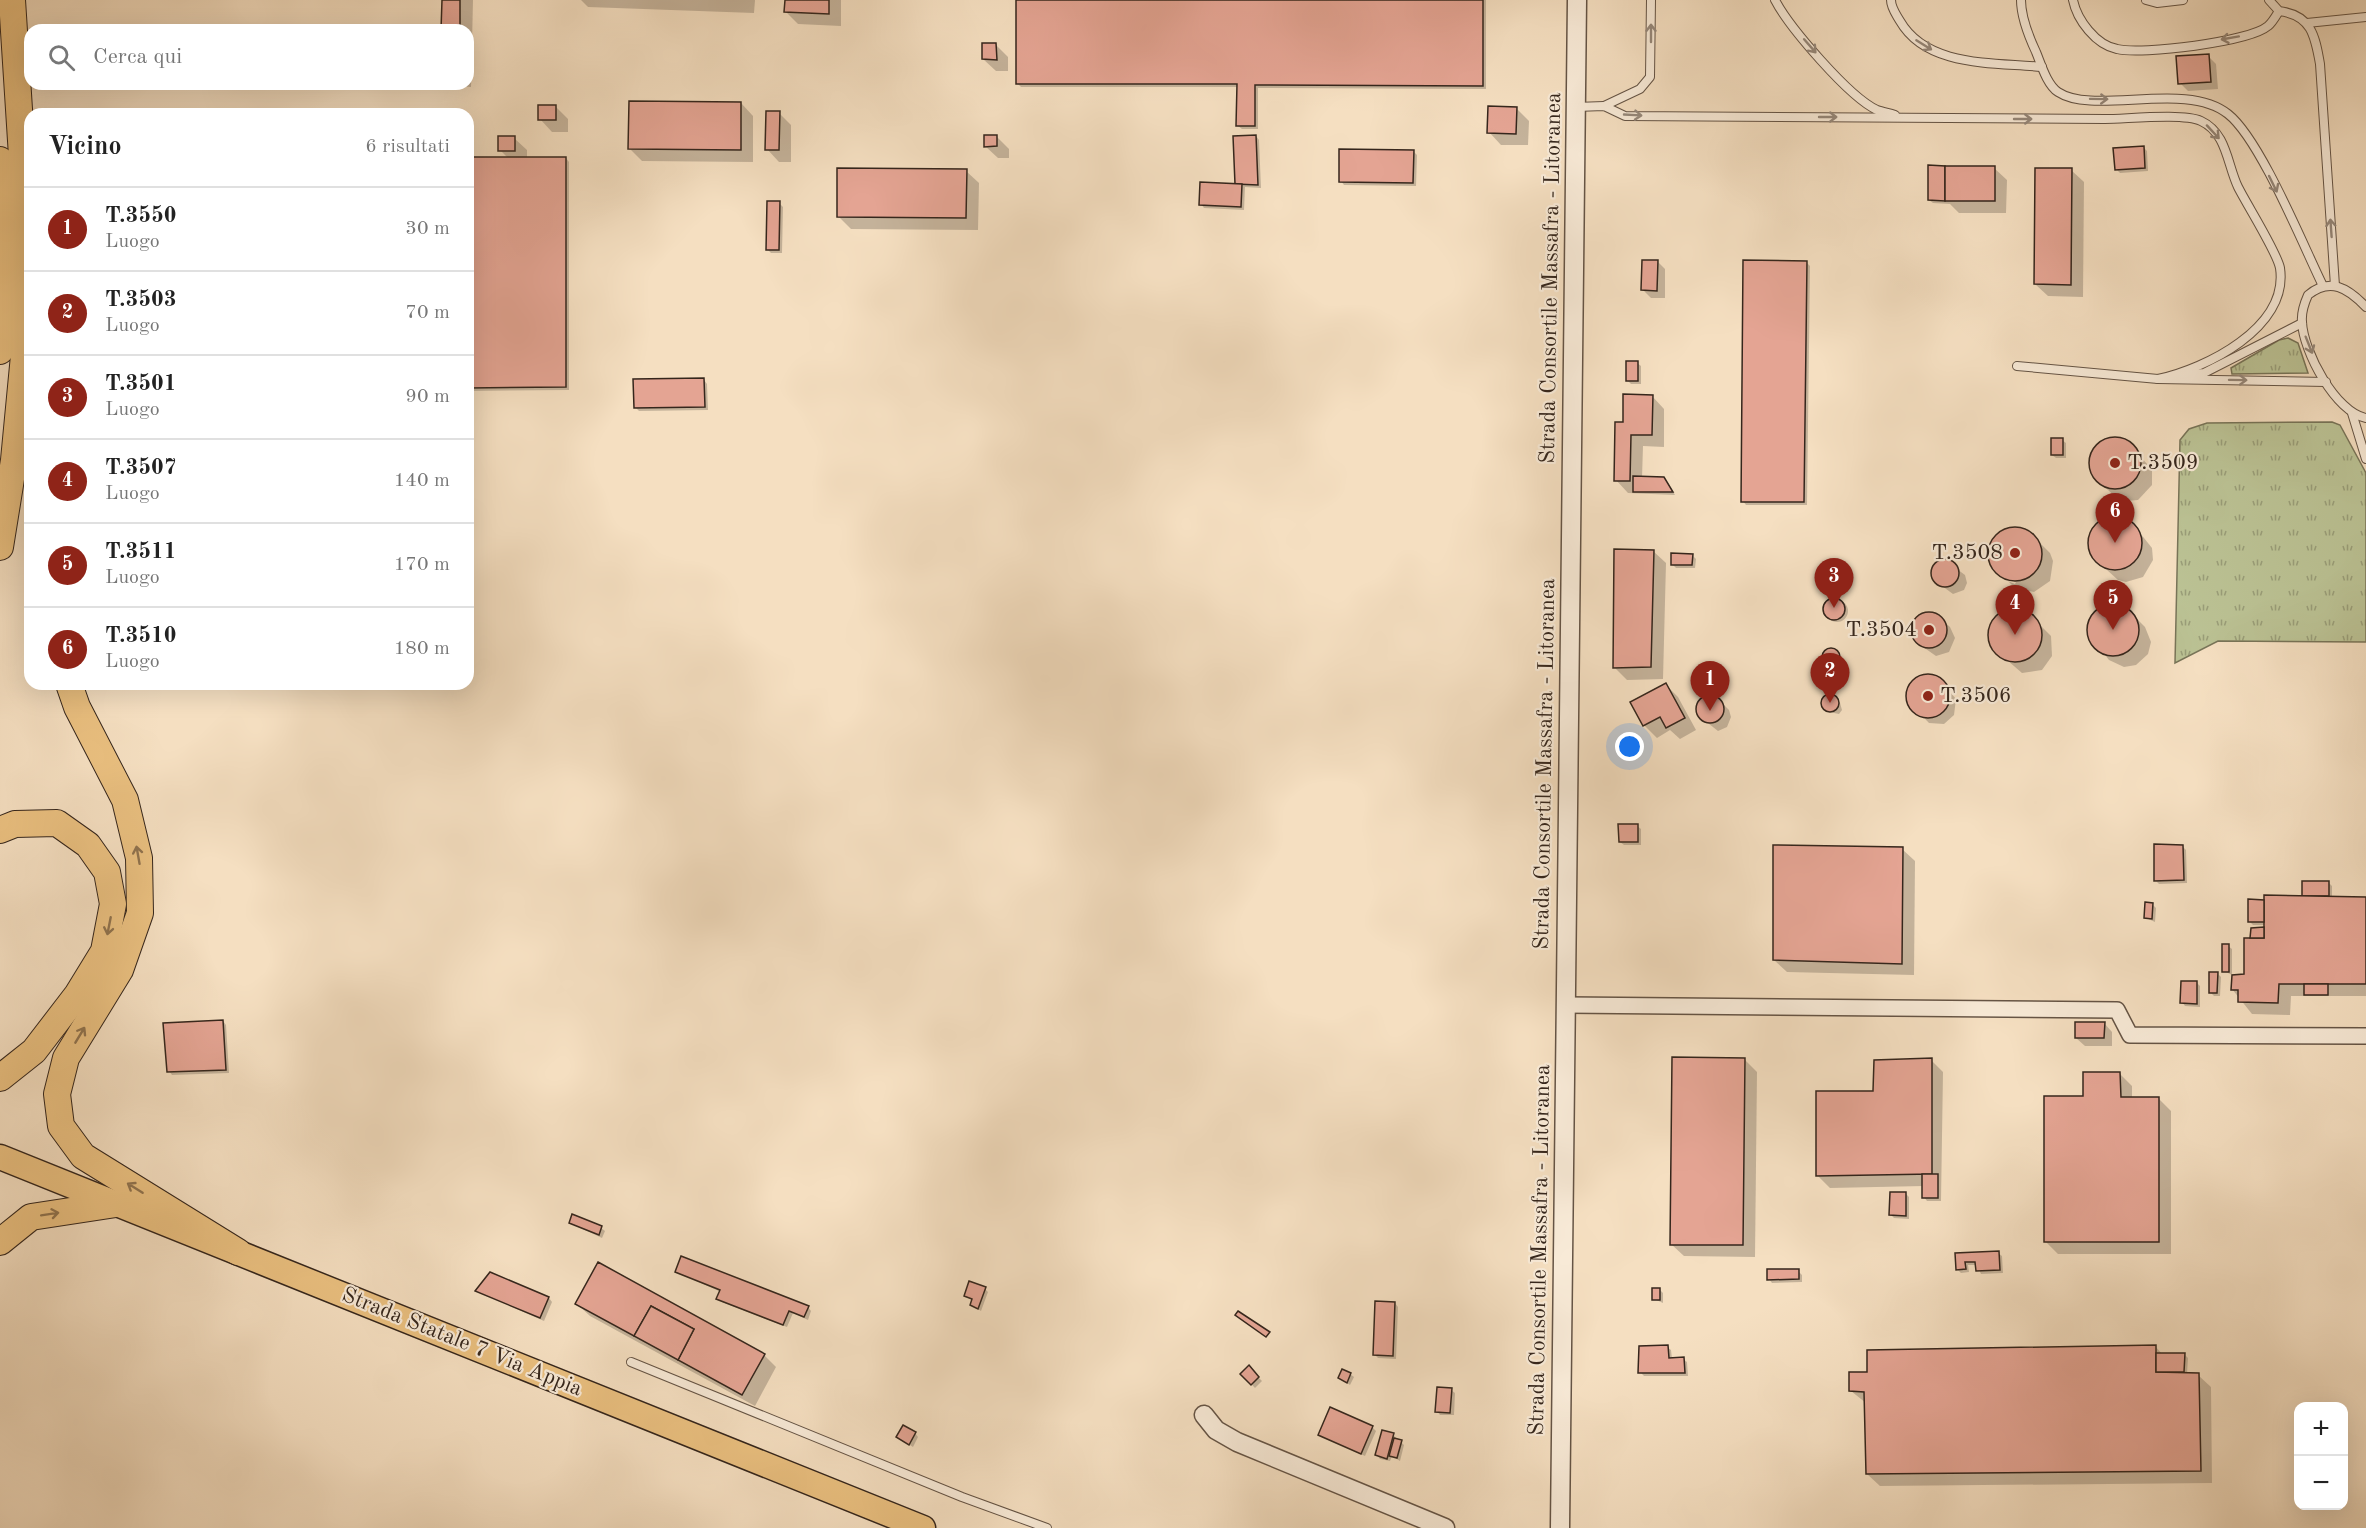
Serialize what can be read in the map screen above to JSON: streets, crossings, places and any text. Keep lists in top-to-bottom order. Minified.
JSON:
{"streets":{"main road":["Strada Statale 7 Via Appia"],"street":["Strada Consortile Massafra - Litoranea"]},"places":["T.3509","T.3508","T.3504","T.3506"],"page":{"search":"Cerca qui","heading":["Vicino","6 risultati"],"list":[{"mark":"1","name":"T.3550","note":"Luogo","value":"30 m"},{"mark":"2","name":"T.3503","note":"Luogo","value":"70 m"},{"mark":"3","name":"T.3501","note":"Luogo","value":"90 m"},{"mark":"4","name":"T.3507","note":"Luogo","value":"140 m"},{"mark":"5","name":"T.3511","note":"Luogo","value":"170 m"},{"mark":"6","name":"T.3510","note":"Luogo","value":"180 m"}],"pins":["6","3","5","4","2","1"],"map_buttons":["+","−"]}}
